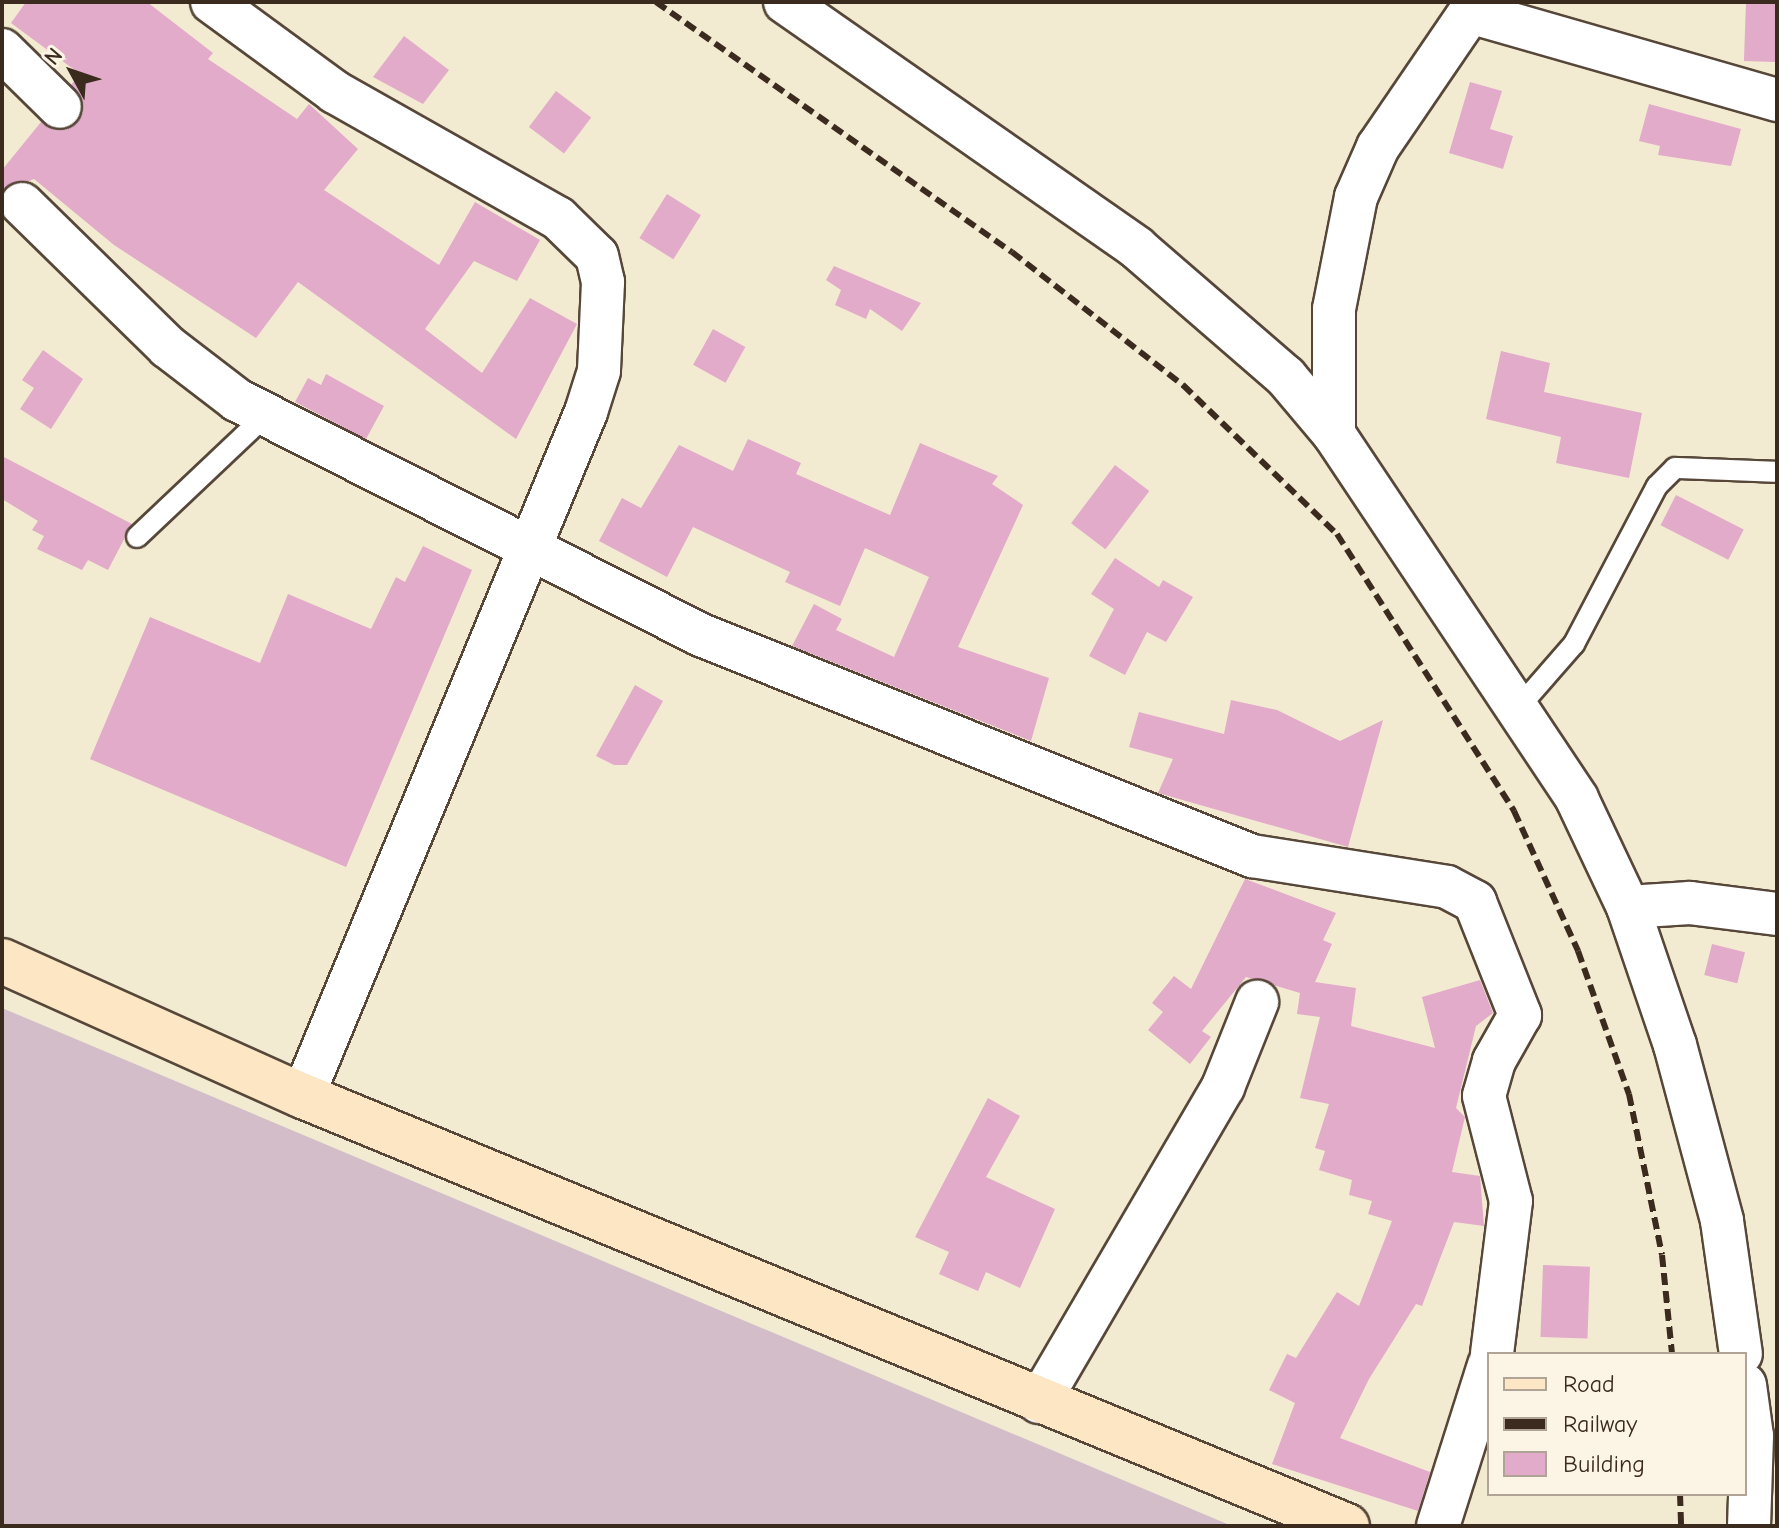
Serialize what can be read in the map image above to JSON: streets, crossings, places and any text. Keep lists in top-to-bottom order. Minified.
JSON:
{"legend":["Road","Railway","Building"],"north":"top left"}
